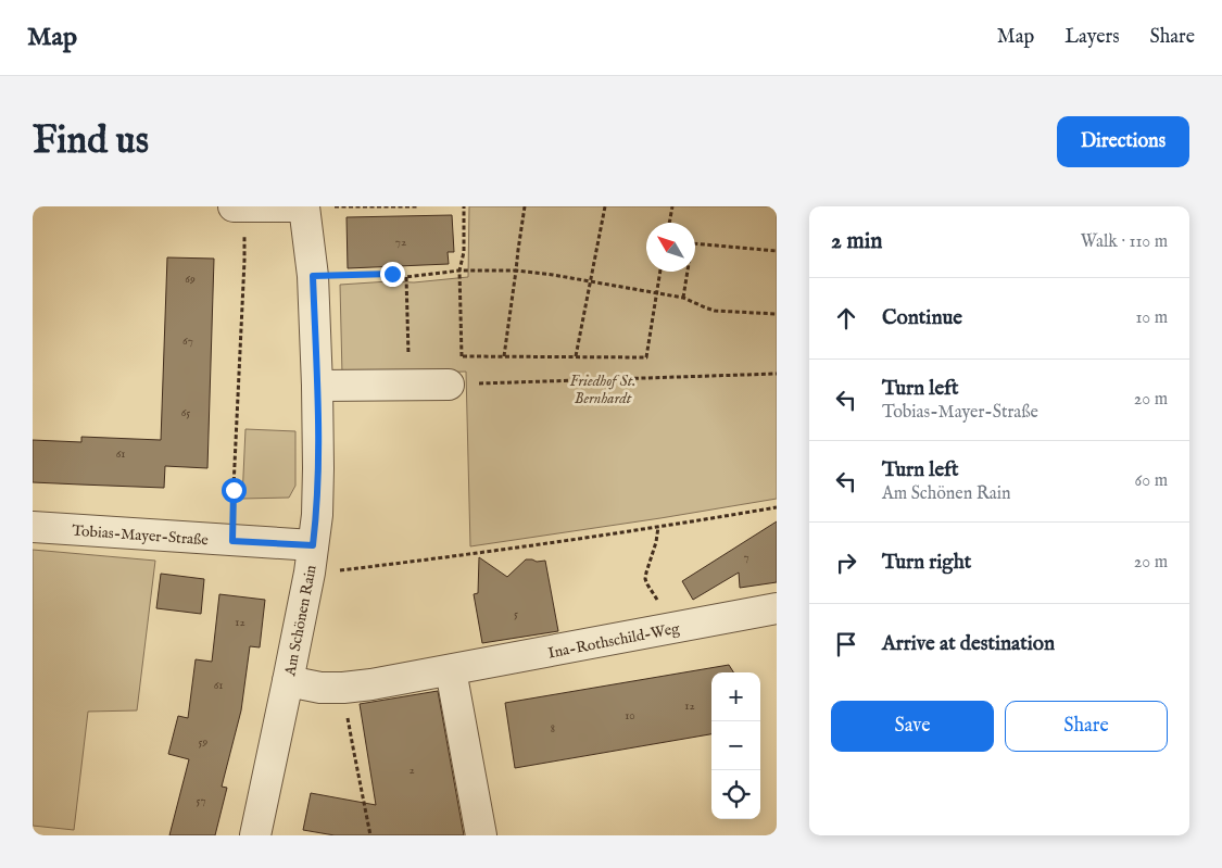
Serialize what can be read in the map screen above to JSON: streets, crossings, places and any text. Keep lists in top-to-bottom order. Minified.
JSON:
{"streets":{"street":["Tobias-Mayer-Straße","Am Schönen Rain","Ina-Rothschild-Weg"]},"crossings":[["Tobias-Mayer-Straße","Am Schönen Rain"],["Am Schönen Rain","Ina-Rothschild-Weg"]],"parks":["Friedhof St. Bernhardt"],"house_numbers":["72","69","67","65","61","7","5","12","61","12","10","8","59","2","57"],"north":"top left","page":{"header":"Map","nav":["Map","Layers","Share"],"buttons":["Directions",["Save","Share"]],"title":"Find us","heading":["2 min","Walk · 110 m"],"list":[["Continue","10 m"],["Turn left","Tobias-Mayer-Straße","20 m"],["Turn left","Am Schönen Rain","60 m"],["Turn right","20 m"],"Arrive at destination"],"map_buttons":["+","−"]}}
